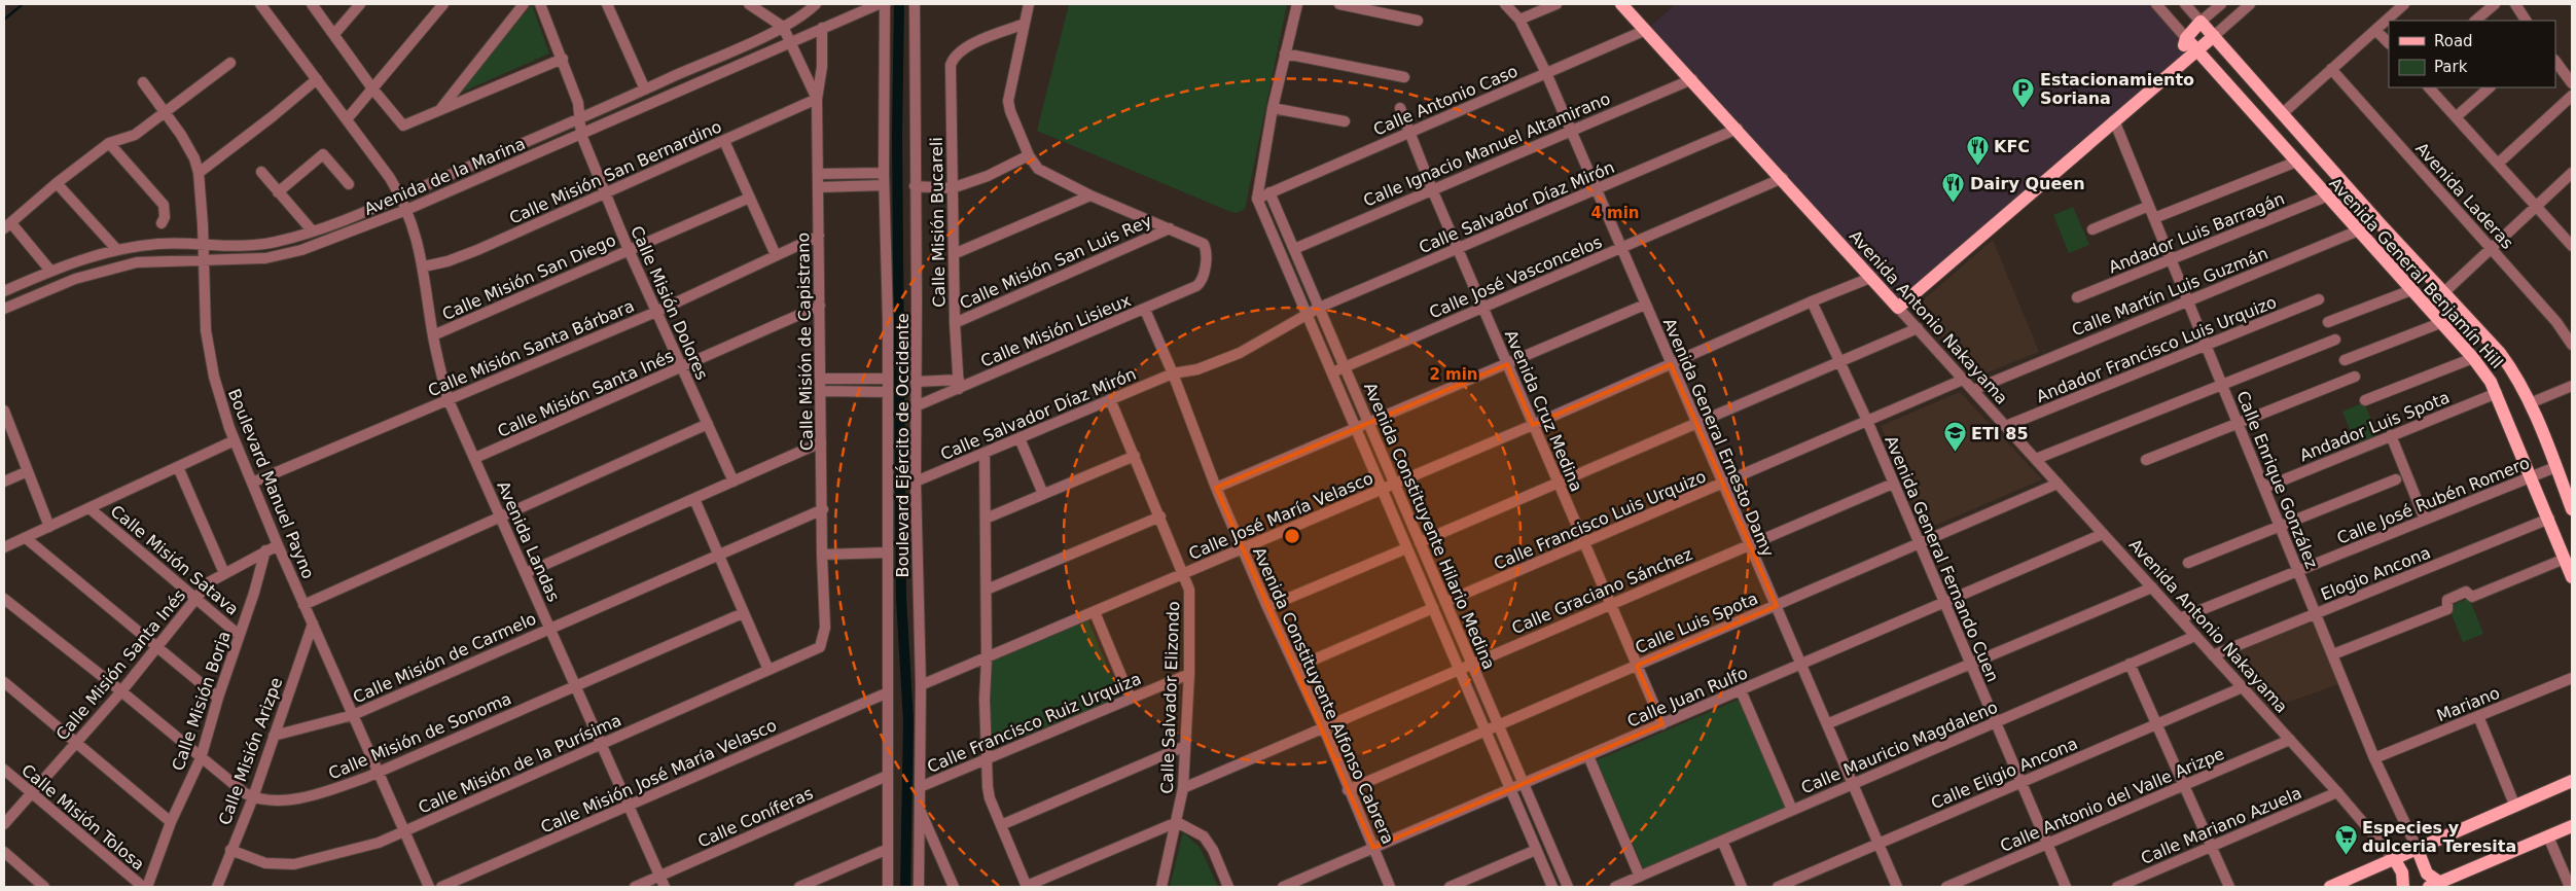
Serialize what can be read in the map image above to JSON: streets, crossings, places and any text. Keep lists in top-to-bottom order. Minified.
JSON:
{"streets":{"main road":["Avenida General Benjamín Hill","Avenida Antonio Nakayama"],"street":["Calle Antonio Caso","Calle Ignacio Manuel Altamirano","Calle Misión San Bernardino","Avenida de la Marina","Avenida Laderas","Calle Salvador Díaz Mirón","Calle Misión Bucareli","Andador Luis Barragán","Calle Misión San Luis Rey","Calle Misión San Diego","Calle José Vasconcelos","Calle Martín Luis Guzmán","Calle Misión Dolores","Calle Misión Lisieux","Calle Misión de Capistrano","Calle Misión Santa Bárbara","Andador Francisco Luis Urquizo","Calle Misión Santa Inés","Avenida Cruz Medina","Andador Luis Spota","Avenida General Ernesto Damy","Boulevard Ejército de Occidente","Calle Enrique González","Boulevard Manuel Payno","Calle José Rubén Romero","Calle José María Velasco","Calle Francisco Luis Urquizo","Avenida Constituyente Hilario Medina","Avenida Landas","Avenida General Fernando Cuen","Calle Misión Satava","Elogio Ancona","Calle Graciano Sánchez","Calle Luis Spota","Calle Misión de Carmelo","Avenida Constituyente Alfonso Cabrera","Calle Juan Rulfo","Calle Salvador Elizondo","Calle Misión Borja","Mariano","Calle Francisco Ruiz Urquiza","Calle Misión de Sonoma","Calle Mauricio Magdaleno","Calle Misión Arizpe","Calle Misión de la Purísima","Calle Eligio Ancona","Calle Misión José María Velasco","Calle Antonio del Valle Arizpe","Calle Misión Tolosa","Calle Coníferas","Calle Mariano Azuela"]},"crossings":[["Calle Antonio Caso","Avenida Antonio Nakayama"],["Calle Antonio Caso","Avenida Cruz Medina"],["Calle Antonio Caso","Avenida General Ernesto Damy"],["Calle Antonio Caso","Avenida Constituyente Hilario Medina"],["Calle Ignacio Manuel Altamirano","Avenida Antonio Nakayama"],["Calle Ignacio Manuel Altamirano","Avenida Cruz Medina"],["Calle Ignacio Manuel Altamirano","Avenida General Ernesto Damy"],["Calle Ignacio Manuel Altamirano","Avenida Constituyente Hilario Medina"],["Calle Misión San Bernardino","Calle Misión Dolores"],["Calle Misión San Bernardino","Calle Misión de Capistrano"],["Calle Misión San Bernardino","Avenida Landas"],["Avenida de la Marina","Calle Misión Dolores"],["Avenida de la Marina","Calle Misión de Capistrano"],["Avenida de la Marina","Boulevard Manuel Payno"],["Avenida de la Marina","Avenida Landas"],["Calle Salvador Díaz Mirón","Avenida Antonio Nakayama"],["Calle Salvador Díaz Mirón","Avenida Cruz Medina"],["Calle Salvador Díaz Mirón","Avenida General Ernesto Damy"],["Calle Salvador Díaz Mirón","Boulevard Ejército de Occidente"],["Calle Salvador Díaz Mirón","Avenida Constituyente Hilario Medina"],["Calle Salvador Díaz Mirón","Avenida Constituyente Alfonso Cabrera"],["Calle Salvador Díaz Mirón","Calle Salvador Elizondo"],["Calle Misión Bucareli","Calle Misión San Luis Rey"],["Calle Misión Bucareli","Calle Misión Lisieux"],["Andador Luis Barragán","Avenida General Benjamín Hill"],["Andador Luis Barragán","Calle Enrique González"],["Calle Misión San Luis Rey","Calle Misión Lisieux"],["Avenida General Benjamín Hill","Calle Martín Luis Guzmán"],["Avenida General Benjamín Hill","Andador Luis Spota"],["Avenida General Benjamín Hill","Calle José Rubén Romero"],["Avenida General Benjamín Hill","Elogio Ancona"],["Calle Misión San Diego","Calle Misión Dolores"],["Calle Misión San Diego","Avenida Landas"],["Calle José Vasconcelos","Avenida Antonio Nakayama"],["Calle José Vasconcelos","Avenida Cruz Medina"],["Calle José Vasconcelos","Avenida General Ernesto Damy"],["Calle José Vasconcelos","Avenida Constituyente Hilario Medina"],["Calle Martín Luis Guzmán","Avenida Antonio Nakayama"],["Calle Martín Luis Guzmán","Calle Enrique González"],["Calle Misión Dolores","Calle Misión Santa Bárbara"],["Calle Misión Dolores","Calle Misión Santa Inés"],["Avenida Antonio Nakayama","Andador Francisco Luis Urquizo"],["Avenida Antonio Nakayama","Calle José Rubén Romero"],["Avenida Antonio Nakayama","Calle Francisco Luis Urquizo"],["Avenida Antonio Nakayama","Elogio Ancona"],["Avenida Antonio Nakayama","Calle Luis Spota"],["Avenida Antonio Nakayama","Calle Juan Rulfo"],["Avenida Antonio Nakayama","Calle Mauricio Magdaleno"],["Avenida Antonio Nakayama","Calle Eligio Ancona"],["Avenida Antonio Nakayama","Calle Antonio del Valle Arizpe"],["Avenida Antonio Nakayama","Calle Mariano Azuela"],["Calle Misión Lisieux","Boulevard Ejército de Occidente"],["Calle Misión Lisieux","Avenida Constituyente Alfonso Cabrera"],["Calle Misión de Capistrano","Calle Misión Santa Bárbara"],["Calle Misión de Capistrano","Calle Misión Santa Inés"],["Calle Misión de Capistrano","Calle Misión de Carmelo"],["Calle Misión de Capistrano","Calle Misión de la Purísima"],["Calle Misión Santa Bárbara","Boulevard Manuel Payno"],["Calle Misión Santa Bárbara","Avenida Landas"],["Andador Francisco Luis Urquizo","Calle Enrique González"],["Calle Misión Santa Inés","Boulevard Manuel Payno"],["Calle Misión Santa Inés","Avenida Landas"],["Calle Misión Santa Inés","Calle Misión Satava"],["Calle Misión Santa Inés","Calle Misión Borja"],["Calle Misión Santa Inés","Calle Misión Tolosa"],["Avenida Cruz Medina","Calle José María Velasco"],["Avenida Cruz Medina","Calle Francisco Luis Urquizo"],["Avenida Cruz Medina","Calle Graciano Sánchez"],["Avenida Cruz Medina","Calle Luis Spota"],["Avenida Cruz Medina","Calle Juan Rulfo"],["Andador Luis Spota","Calle Enrique González"],["Avenida General Ernesto Damy","Calle José María Velasco"],["Avenida General Ernesto Damy","Calle Francisco Luis Urquizo"],["Avenida General Ernesto Damy","Calle Graciano Sánchez"],["Avenida General Ernesto Damy","Calle Luis Spota"],["Avenida General Ernesto Damy","Calle Juan Rulfo"],["Avenida General Ernesto Damy","Calle Mauricio Magdaleno"],["Avenida General Ernesto Damy","Calle Eligio Ancona"],["Boulevard Ejército de Occidente","Calle José María Velasco"],["Boulevard Ejército de Occidente","Calle Francisco Ruiz Urquiza"],["Boulevard Ejército de Occidente","Calle Misión José María Velasco"],["Boulevard Ejército de Occidente","Calle Coníferas"],["Calle Enrique González","Calle José Rubén Romero"],["Calle Enrique González","Elogio Ancona"],["Calle Enrique González","Mariano"],["Boulevard Manuel Payno","Calle Misión de Carmelo"],["Boulevard Manuel Payno","Calle Misión de Sonoma"],["Boulevard Manuel Payno","Calle Misión Arizpe"],["Boulevard Manuel Payno","Calle Misión de la Purísima"],["Calle José María Velasco","Avenida Constituyente Hilario Medina"],["Calle José María Velasco","Avenida General Fernando Cuen"],["Calle José María Velasco","Avenida Constituyente Alfonso Cabrera"],["Calle José María Velasco","Calle Salvador Elizondo"],["Calle Francisco Luis Urquizo","Avenida Constituyente Hilario Medina"],["Calle Francisco Luis Urquizo","Avenida General Fernando Cuen"],["Avenida Constituyente Hilario Medina","Calle Graciano Sánchez"],["Avenida Constituyente Hilario Medina","Calle Luis Spota"],["Avenida Constituyente Hilario Medina","Calle Juan Rulfo"],["Avenida Landas","Calle Misión de Carmelo"],["Avenida Landas","Calle Misión de Sonoma"],["Avenida Landas","Calle Misión de la Purísima"],["Avenida Landas","Calle Misión José María Velasco"],["Avenida Landas","Calle Coníferas"],["Avenida General Fernando Cuen","Calle Graciano Sánchez"],["Avenida General Fernando Cuen","Calle Luis Spota"],["Avenida General Fernando Cuen","Calle Juan Rulfo"],["Avenida General Fernando Cuen","Calle Mauricio Magdaleno"],["Avenida General Fernando Cuen","Calle Eligio Ancona"],["Avenida General Fernando Cuen","Calle Antonio del Valle Arizpe"],["Calle Misión Satava","Calle Misión Borja"],["Calle Graciano Sánchez","Avenida Constituyente Alfonso Cabrera"],["Calle Graciano Sánchez","Calle Salvador Elizondo"],["Calle Luis Spota","Avenida Constituyente Alfonso Cabrera"],["Calle Misión de Carmelo","Calle Misión Arizpe"],["Avenida Constituyente Alfonso Cabrera","Calle Juan Rulfo"],["Calle Salvador Elizondo","Calle Francisco Ruiz Urquiza"],["Calle Misión Borja","Calle Misión Tolosa"],["Calle Misión de Sonoma","Calle Misión Arizpe"],["Calle Misión Arizpe","Calle Misión de la Purísima"]],"places":{"parking":["Estacionamiento Soriana"],"restaurant":["KFC","Dairy Queen"],"school or university":["ETI 85"],"supermarket":["Especies y dulceria Teresita"]},"legend":["Road","Park"],"rings":["4 min","2 min"]}
